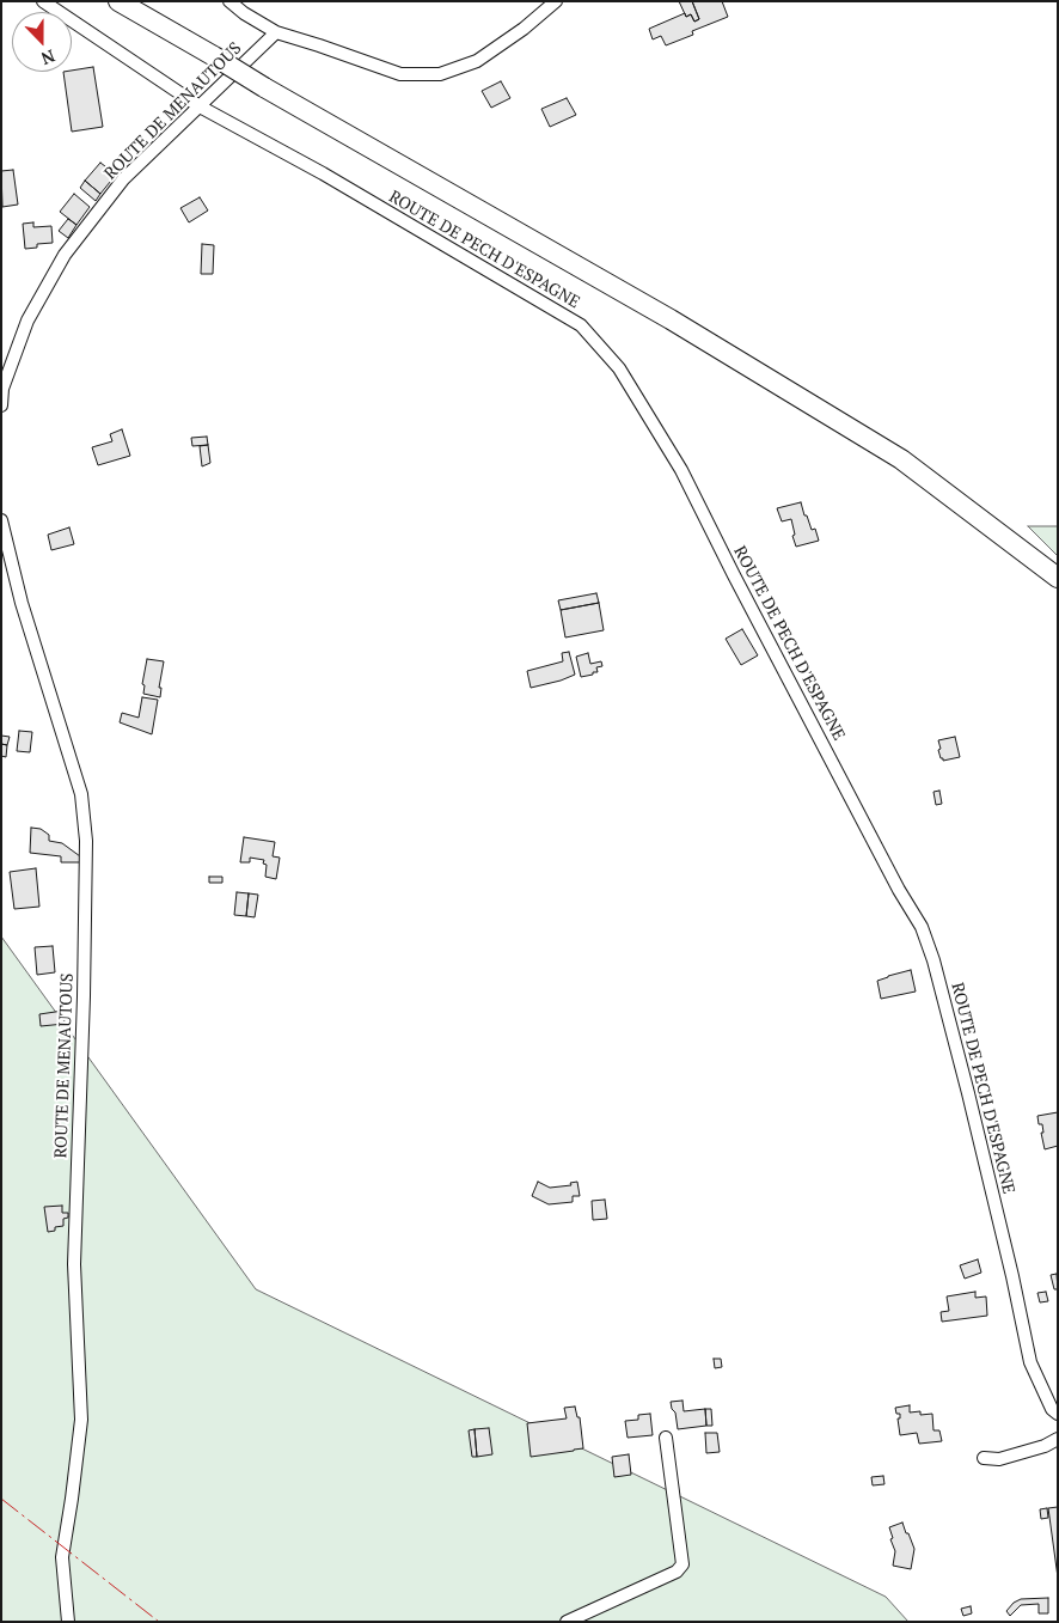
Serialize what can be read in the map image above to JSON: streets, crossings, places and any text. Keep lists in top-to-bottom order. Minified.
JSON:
{"streets":{"street":["ROUTE DE MENAUTOUS","ROUTE DE PECH D'ESPAGNE"]},"crossings":[["ROUTE DE MENAUTOUS","ROUTE DE PECH D'ESPAGNE"]],"north":"bottom"}
